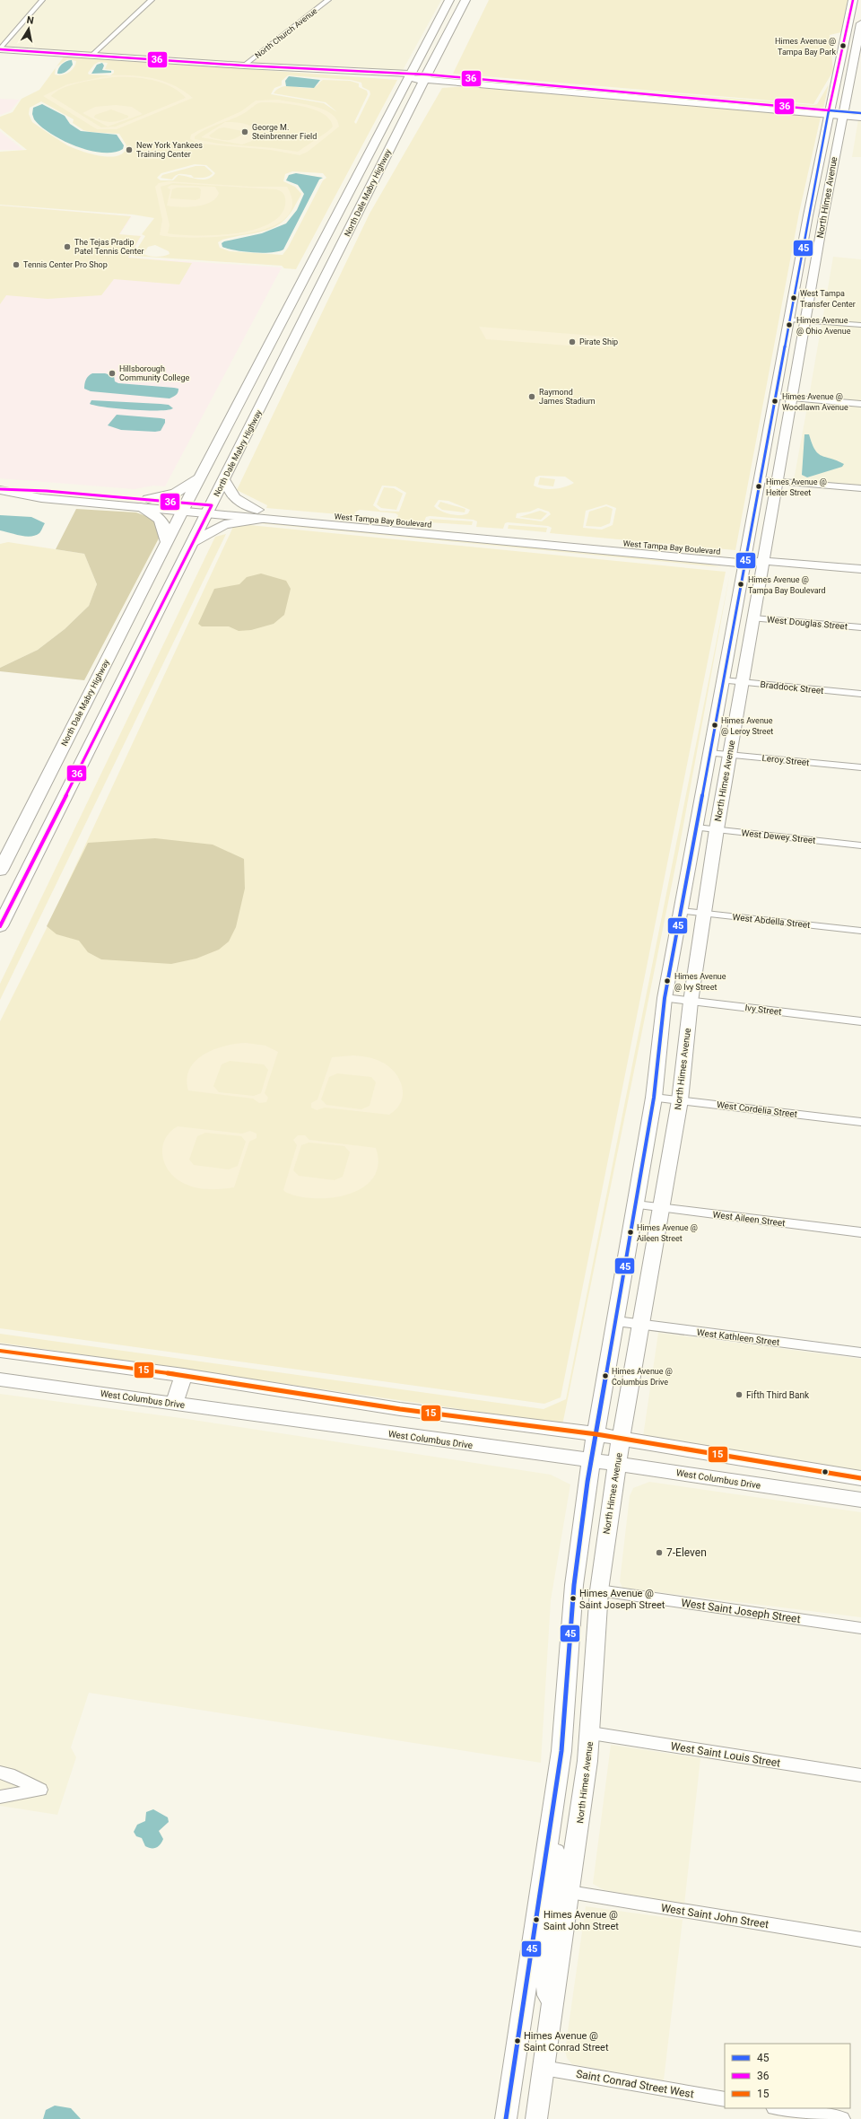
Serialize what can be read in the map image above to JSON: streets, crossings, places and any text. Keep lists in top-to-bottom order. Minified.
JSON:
{"streets":{"main road":["North Dale Mabry Highway"],"street":["North Church Avenue","North Himes Avenue","West Tampa Bay Boulevard","West Douglas Street","Braddock Street","Leroy Street","West Dewey Street","West Abdella Street","Ivy Street","West Cordelia Street","West Aileen Street","West Kathleen Street","West Columbus Drive","West Saint Joseph Street","West Saint Louis Street","West Saint John Street","Saint Conrad Street West"]},"crossings":[["North Dale Mabry Highway","West Tampa Bay Boulevard"],["North Himes Avenue","West Tampa Bay Boulevard"],["North Himes Avenue","West Douglas Street"],["North Himes Avenue","Braddock Street"],["North Himes Avenue","Leroy Street"],["North Himes Avenue","West Dewey Street"],["North Himes Avenue","West Abdella Street"],["North Himes Avenue","Ivy Street"],["North Himes Avenue","West Cordelia Street"],["North Himes Avenue","West Aileen Street"],["North Himes Avenue","West Kathleen Street"],["North Himes Avenue","West Columbus Drive"],["North Himes Avenue","West Saint Joseph Street"],["North Himes Avenue","West Saint Louis Street"],["North Himes Avenue","West Saint John Street"],["North Himes Avenue","Saint Conrad Street West"]],"places":["Himes Avenue @ Tampa Bay Park","George M. Steinbrenner Field","New York Yankees Training Center","The Tejas Pradip Patel Tennis Center","Tennis Center Pro Shop","West Tampa Transfer Center","Himes Avenue @ Ohio Avenue","Pirate Ship","Hillsborough Community College","Raymond James Stadium","Himes Avenue @ Woodlawn Avenue","Himes Avenue @ Heiter Street","Himes Avenue @ Tampa Bay Boulevard","Himes Avenue @ Leroy Street","Himes Avenue @ Ivy Street","Himes Avenue @ Aileen Street","Himes Avenue @ Columbus Drive","Fifth Third Bank","7-Eleven","Himes Avenue @ Saint Joseph Street","Himes Avenue @ Saint John Street","Himes Avenue @ Saint Conrad Street"],"lines":["transit line 36","transit line 45","transit line 15"],"legend":["45","36","15"],"north":"top"}
